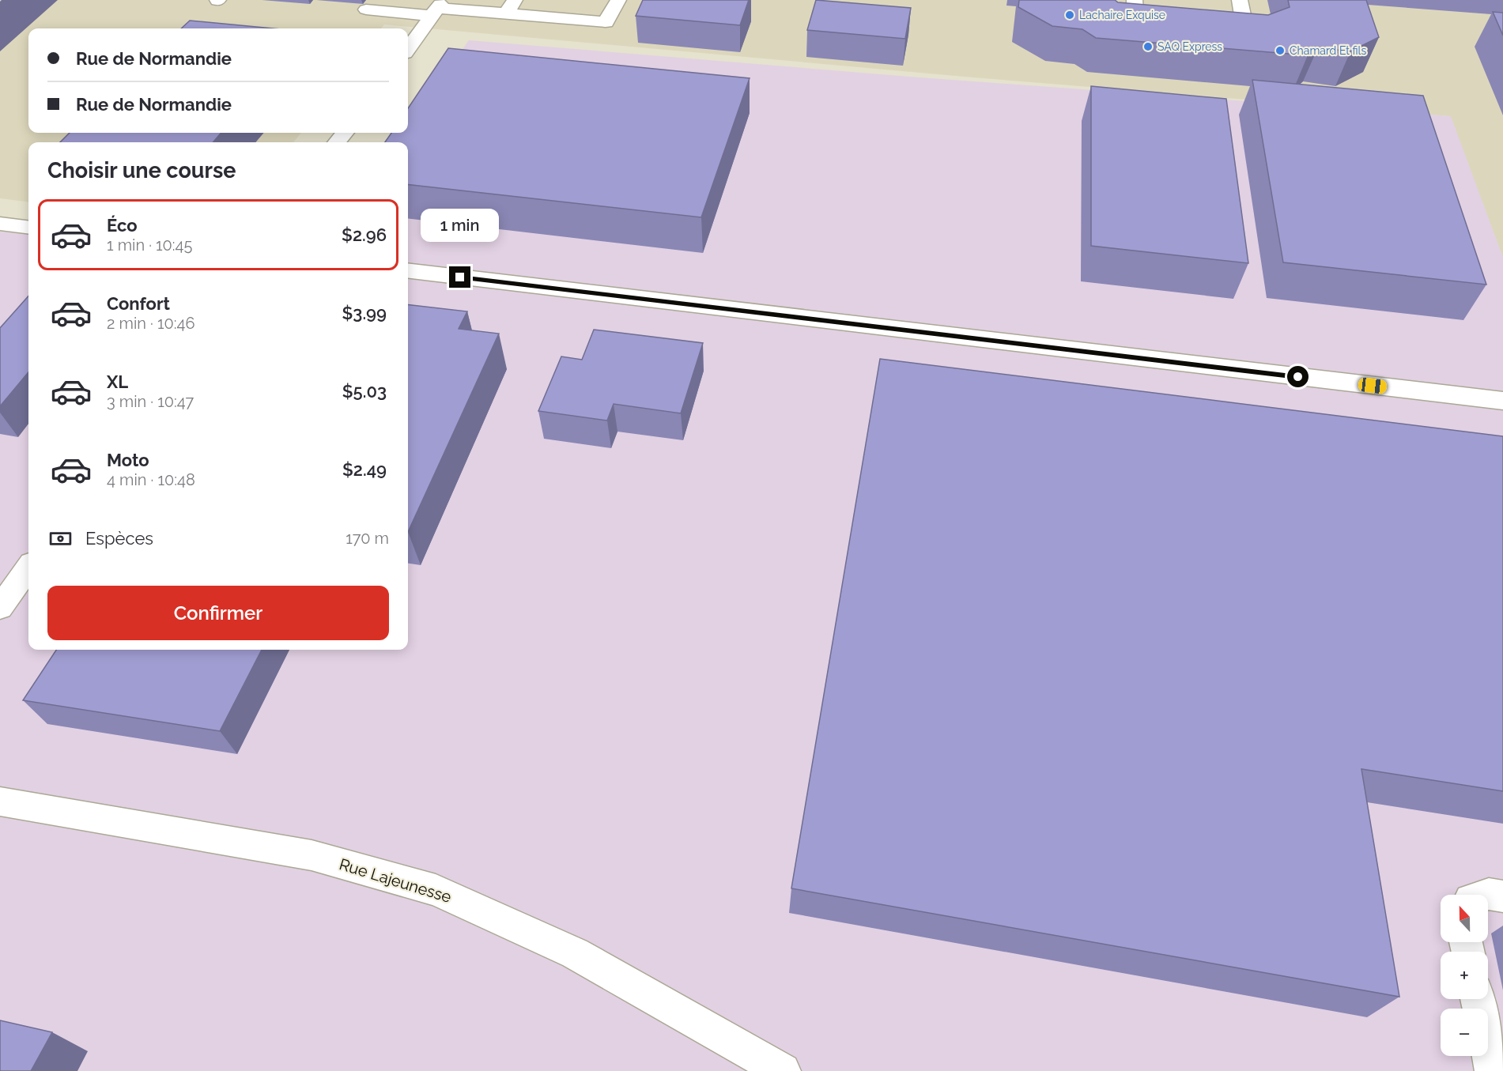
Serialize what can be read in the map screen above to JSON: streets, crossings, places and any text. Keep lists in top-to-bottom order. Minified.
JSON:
{"streets":{"street":["Rue Lajeunesse"]},"places":["Lachaire Exquise","SAQ Express","Chamard Et fils"],"north":"top","page":{"banner":["Rue de Normandie","Rue de Normandie"],"heading":"Choisir une course","list":[{"name":"Éco","note":"1 min · 10:45","value":"$2.96"},{"name":"Confort","note":"2 min · 10:46","value":"$3.99"},{"name":"XL","note":"3 min · 10:47","value":"$5.03"},{"name":"Moto","note":"4 min · 10:48","value":"$2.49"}],"bubble":"1 min","pay":["Espèces","170 m"],"buttons":"Confirmer","map_buttons":["+","−"]}}
